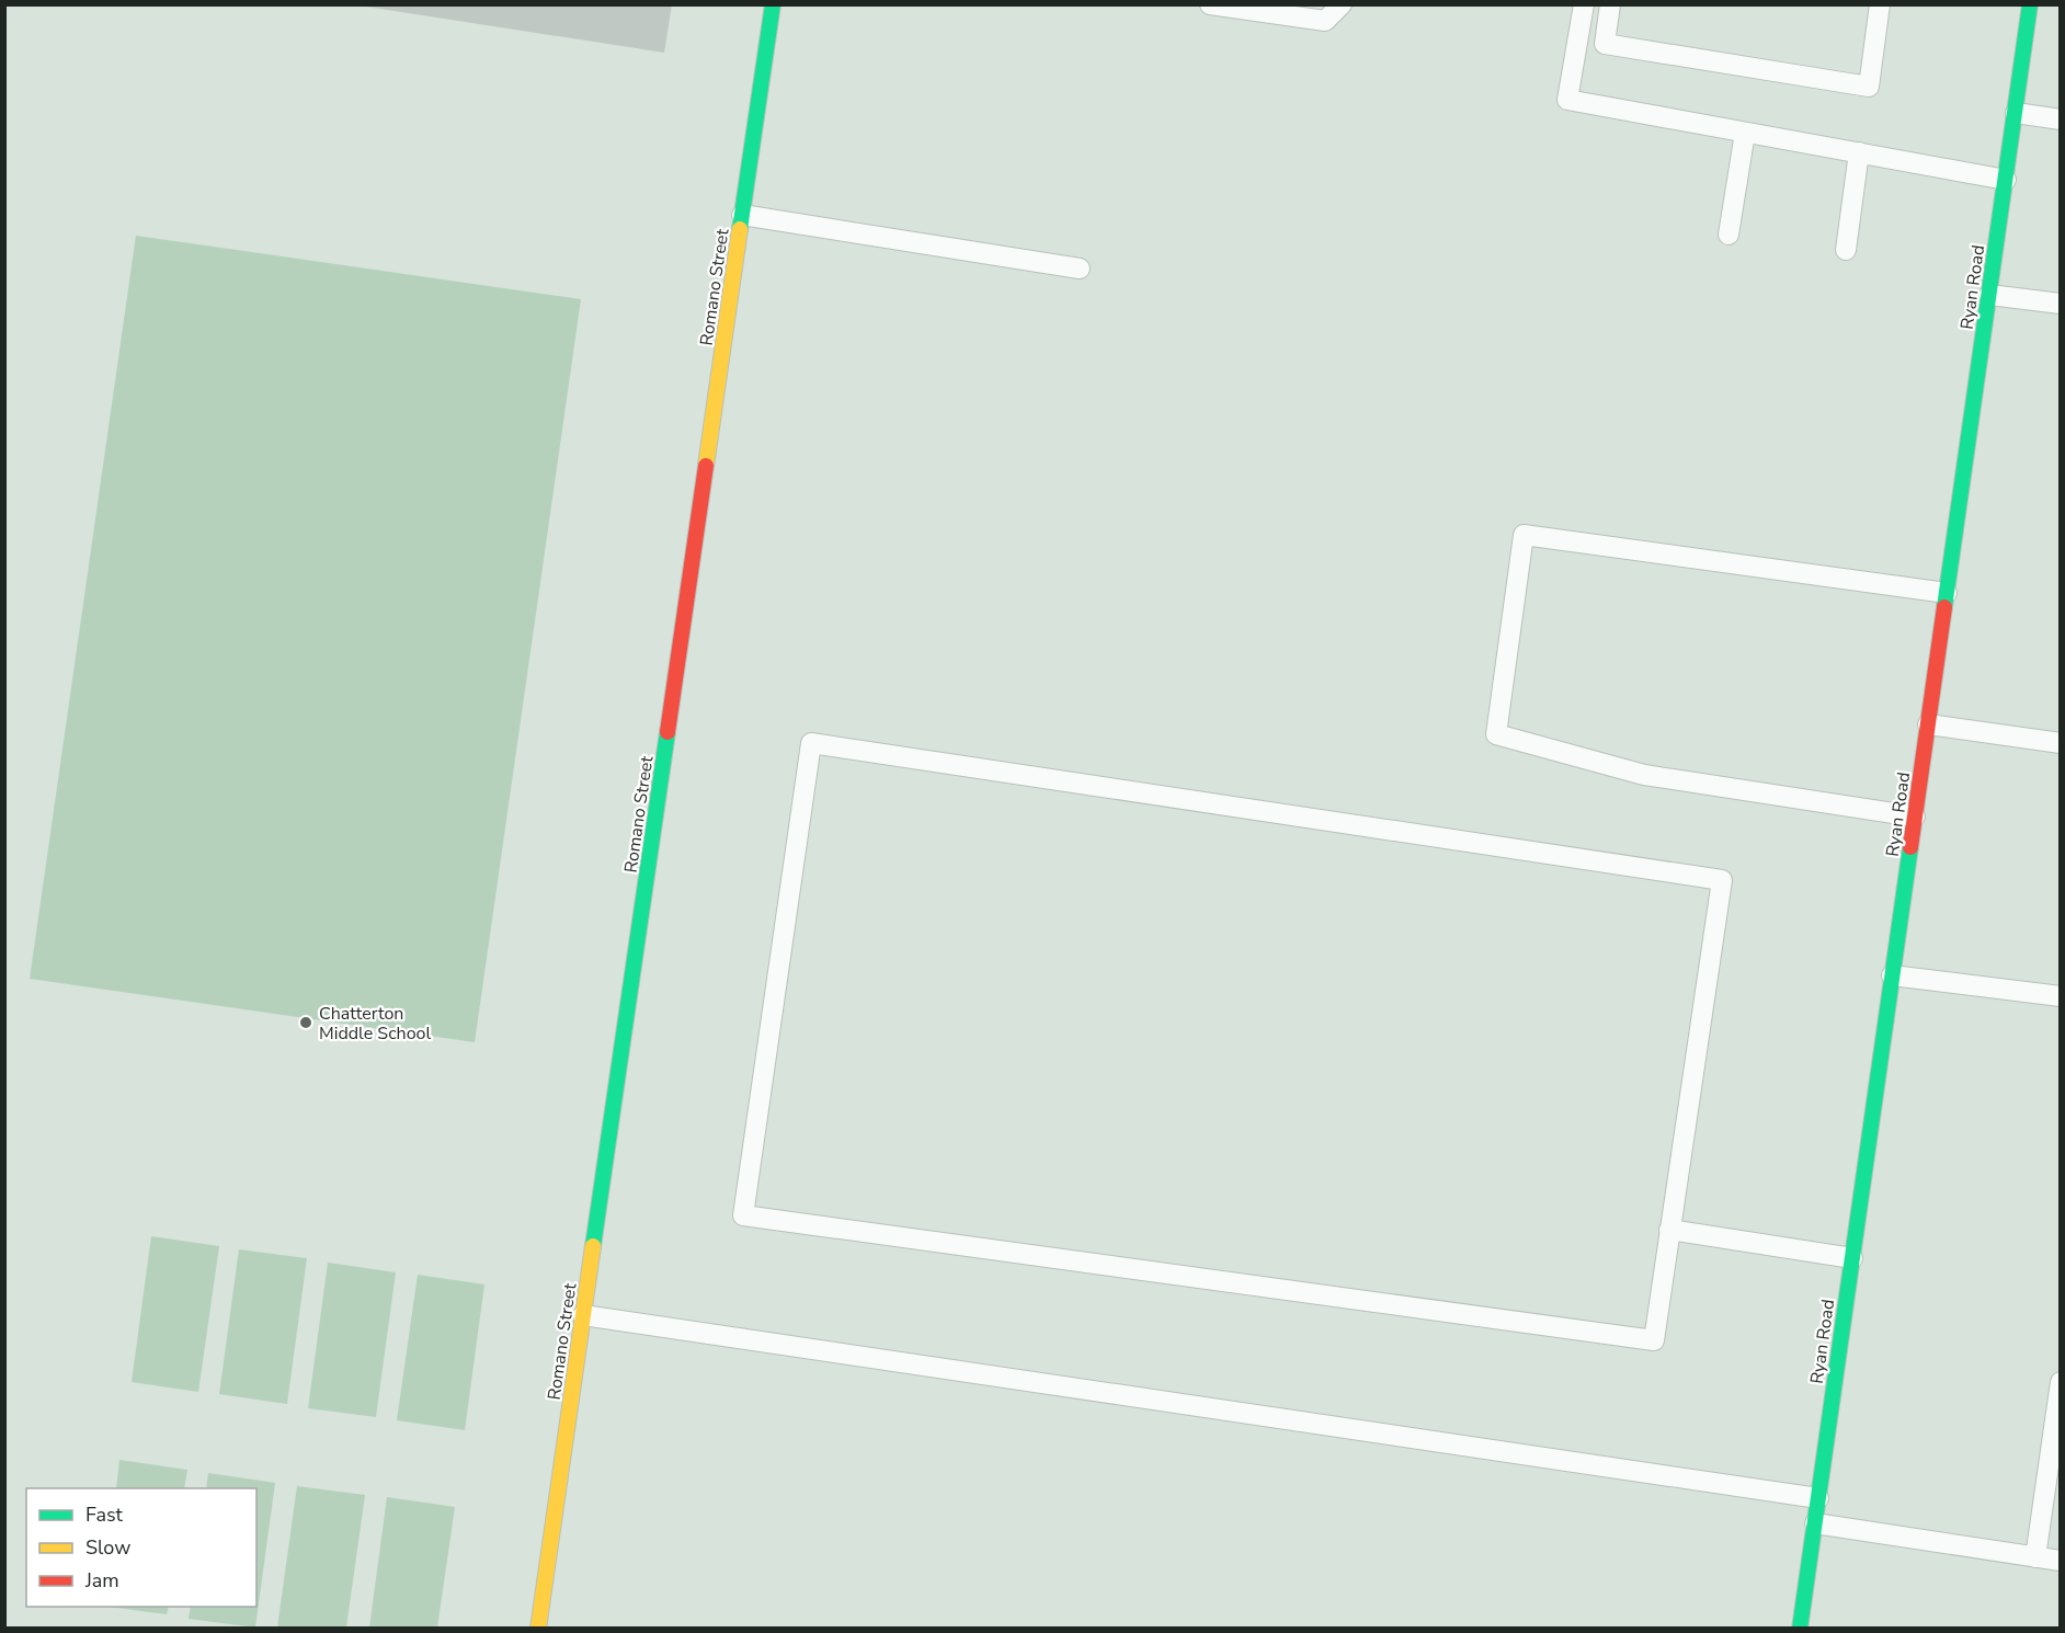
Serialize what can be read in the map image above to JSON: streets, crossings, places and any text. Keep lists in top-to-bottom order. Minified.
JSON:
{"streets":{"main road":["Romano Street","Ryan Road"]},"places":["Chatterton Middle School"],"legend":["Fast","Slow","Jam"]}
